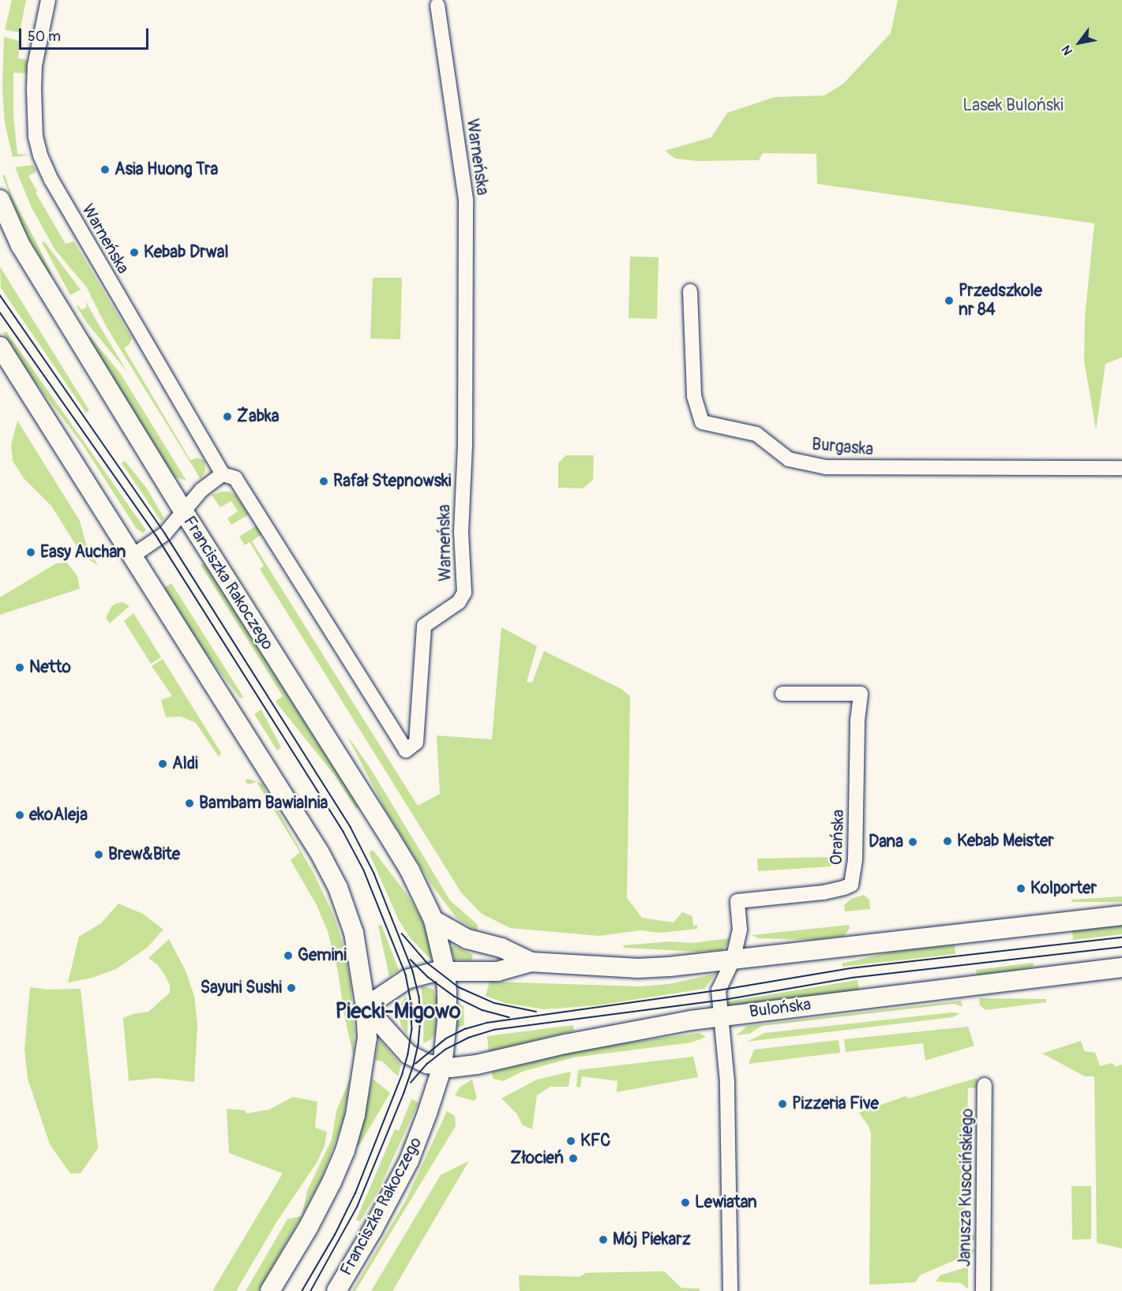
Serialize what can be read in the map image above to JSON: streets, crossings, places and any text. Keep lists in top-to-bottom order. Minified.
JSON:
{"streets":{"main road":["Franciszka Rakoczego","Bulońska"],"street":["Warneńska","Burgaska","Orańska","Janusza Kusocińskiego"]},"crossings":[["Franciszka Rakoczego","Bulońska"]],"districts":["Piecki-Migowo"],"parks":["Lasek Buloński"],"places":["Asia Huong Tra","Kebab Drwal","Przedszkole nr 84","Żabka","Rafał Stepnowski","Easy Auchan","Netto","Aldi","Bambam Bawialnia","ekoAleja","Kebab Meister","Dana","Brew&Bite","Kolporter","Gemini","Sayuri Sushi","Pizzeria Five","KFC","Złocień","Lewiatan","Mój Piekarz"],"scale_bar":"50 m","north":"bottom left"}
